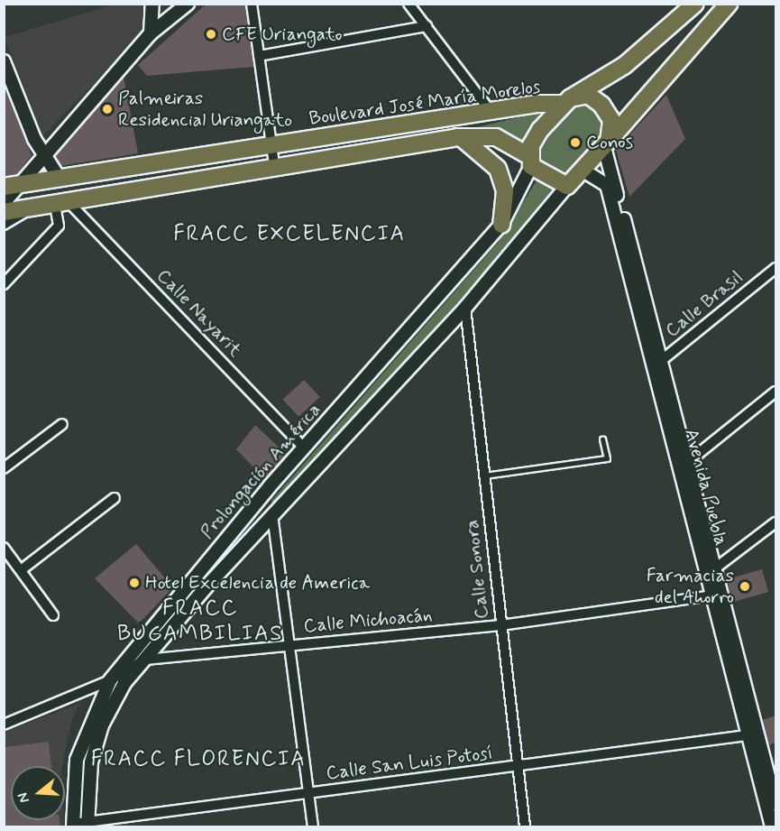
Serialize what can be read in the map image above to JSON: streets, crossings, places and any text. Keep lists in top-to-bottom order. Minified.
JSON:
{"streets":{"main road":["Boulevard José María Morelos"],"street":["Calle Brasil","Calle Nayarit","Prolongación América","Avenida Puebla","Calle Sonora","Calle Michoacán","Calle San Luis Potosí"]},"crossings":[["Boulevard José María Morelos","Calle Nayarit"],["Boulevard José María Morelos","Prolongación América"],["Boulevard José María Morelos","Avenida Puebla"],["Calle Brasil","Avenida Puebla"],["Calle Nayarit","Prolongación América"],["Prolongación América","Avenida Puebla"],["Prolongación América","Calle Sonora"],["Prolongación América","Calle Michoacán"],["Prolongación América","Calle San Luis Potosí"],["Avenida Puebla","Calle Michoacán"],["Avenida Puebla","Calle San Luis Potosí"],["Calle Sonora","Calle Michoacán"],["Calle Sonora","Calle San Luis Potosí"]],"districts":["FRACC EXCELENCIA","FRACC BUGAMBILIAS","FRACC FLORENCIA"],"places":["CFE Uriangato","Palmeiras Residencial Uriangato","Conos","Hotel Excelencia de America","Farmacias del Ahorro"],"north":"left"}
